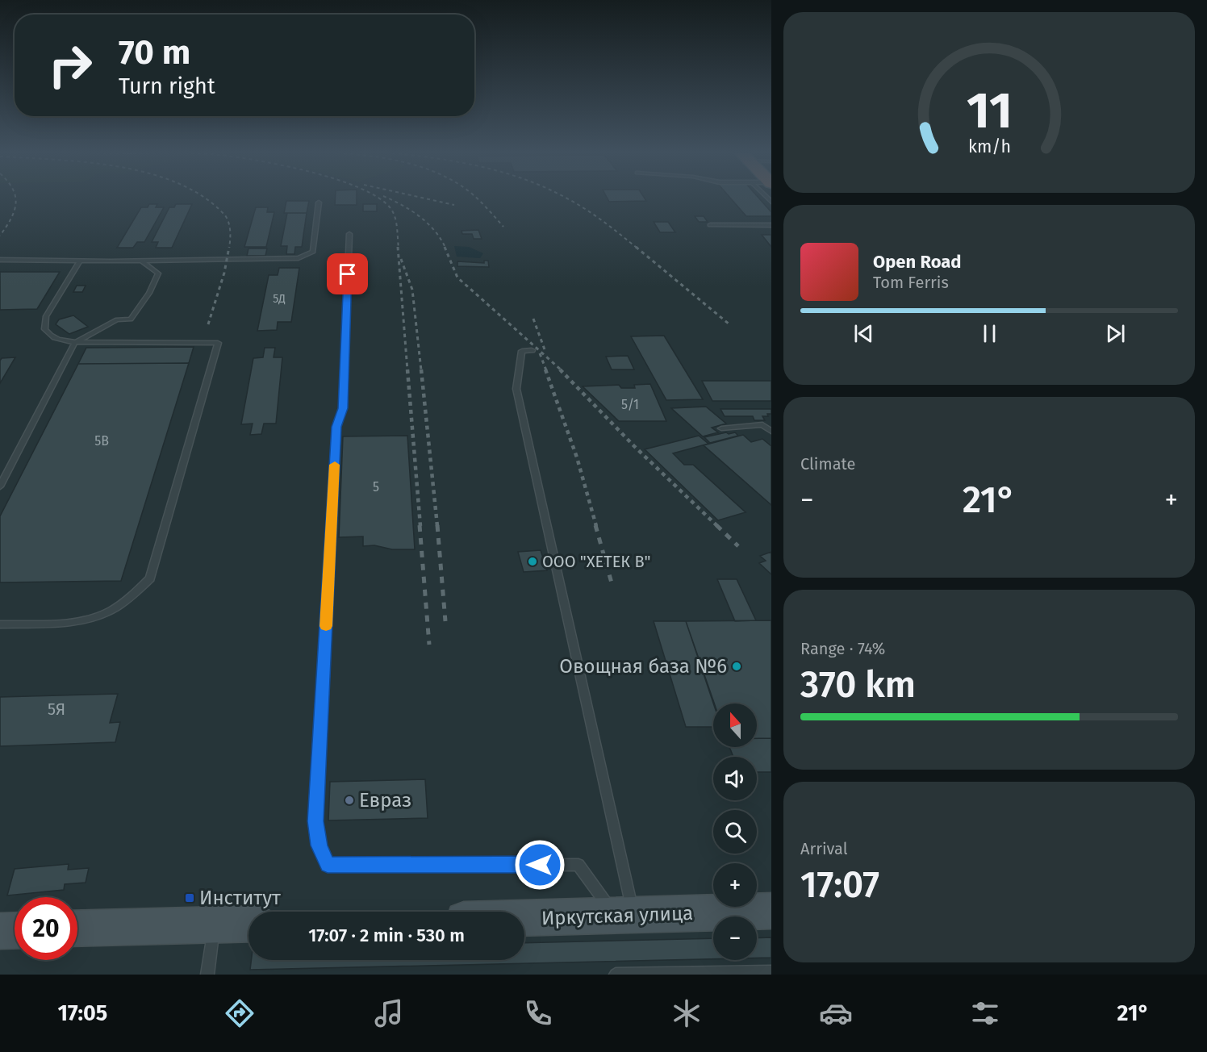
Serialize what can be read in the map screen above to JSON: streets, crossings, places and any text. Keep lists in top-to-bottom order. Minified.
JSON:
{"streets":{"street":["Иркутская улица"]},"places":{"other":["ООО \"ХЕТЕК В\"","Овощная база №6","Евраз"],"transit":["Институт"]},"house_numbers":["5Д","5/1","5В","5","5Я"],"north":"top","page":{"turn":["70 m","Turn right"],"song":["Open Road","Tom Ferris"],"tile":["Climate",["Range · 74%","370 km"],["Arrival","17:07"]],"heat":["−","21°","+"],"map_buttons":["+","−"],"limit":"20","trip":"17:07 · 2 min · 530 m","tabs":["17:05","21°"],"gauge":["11","km/h"]}}
